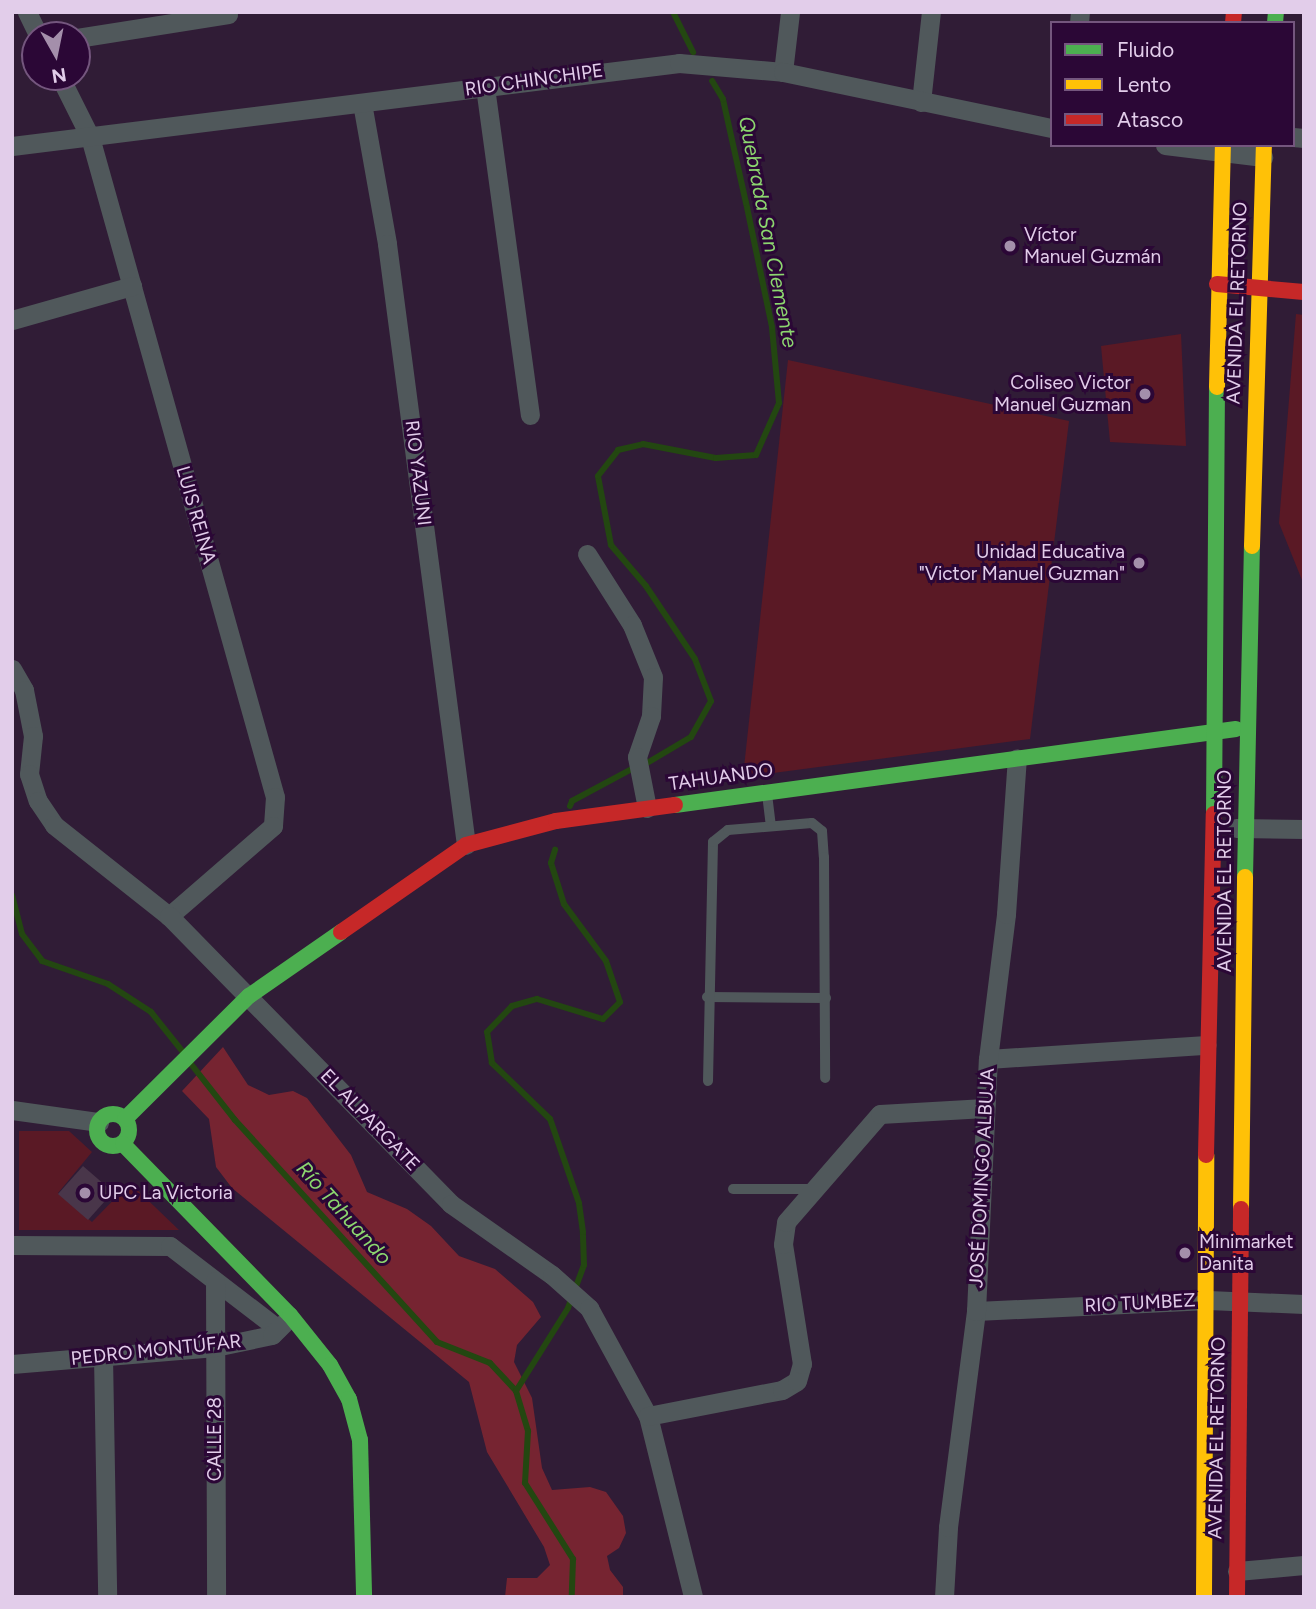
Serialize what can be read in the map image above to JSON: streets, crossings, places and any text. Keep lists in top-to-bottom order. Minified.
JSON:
{"streets":{"main road":["AVENIDA EL RETORNO","TAHUANDO"],"street":["RIO CHINCHIPE","RIO YAZUNI","LUIS REINA","EL ALPARGATE","JOSÉ DOMINGO ALBUJA","RIO TUMBEZ","PEDRO MONTÚFAR","CALLE 28"]},"crossings":[["RIO CHINCHIPE","RIO YAZUNI"],["RIO CHINCHIPE","LUIS REINA"],["AVENIDA EL RETORNO","TAHUANDO"],["AVENIDA EL RETORNO","RIO TUMBEZ"],["RIO YAZUNI","TAHUANDO"],["LUIS REINA","EL ALPARGATE"],["TAHUANDO","EL ALPARGATE"],["TAHUANDO","JOSÉ DOMINGO ALBUJA"],["JOSÉ DOMINGO ALBUJA","RIO TUMBEZ"],["PEDRO MONTÚFAR","CALLE 28"]],"water":["Quebrada San Clemente","Río Tahuando"],"places":["Víctor Manuel Guzmán","Coliseo Victor Manuel Guzman","Unidad Educativa \"Victor Manuel Guzman\"","UPC La Victoria","Minimarket Danita"],"legend":["Fluido","Lento","Atasco"],"north":"bottom"}
